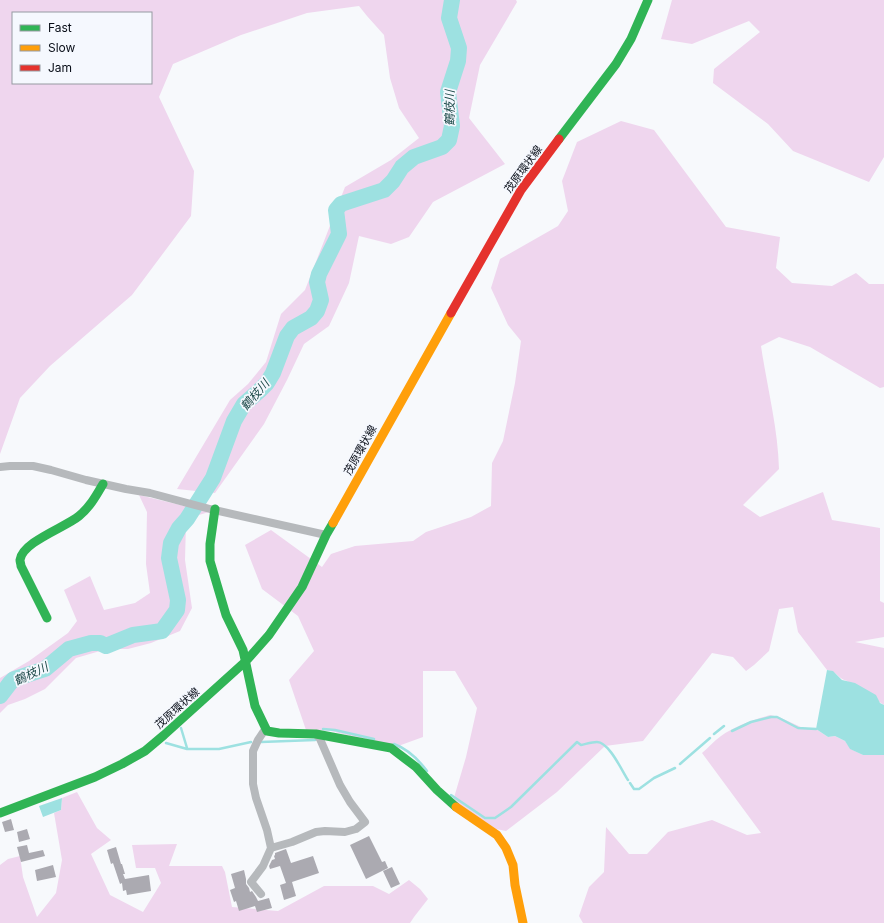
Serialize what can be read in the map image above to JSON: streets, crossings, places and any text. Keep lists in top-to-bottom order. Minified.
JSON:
{"streets":{"main road":["茂原環状線"]},"water":["鶴枝川"],"legend":["Fast","Slow","Jam"]}
